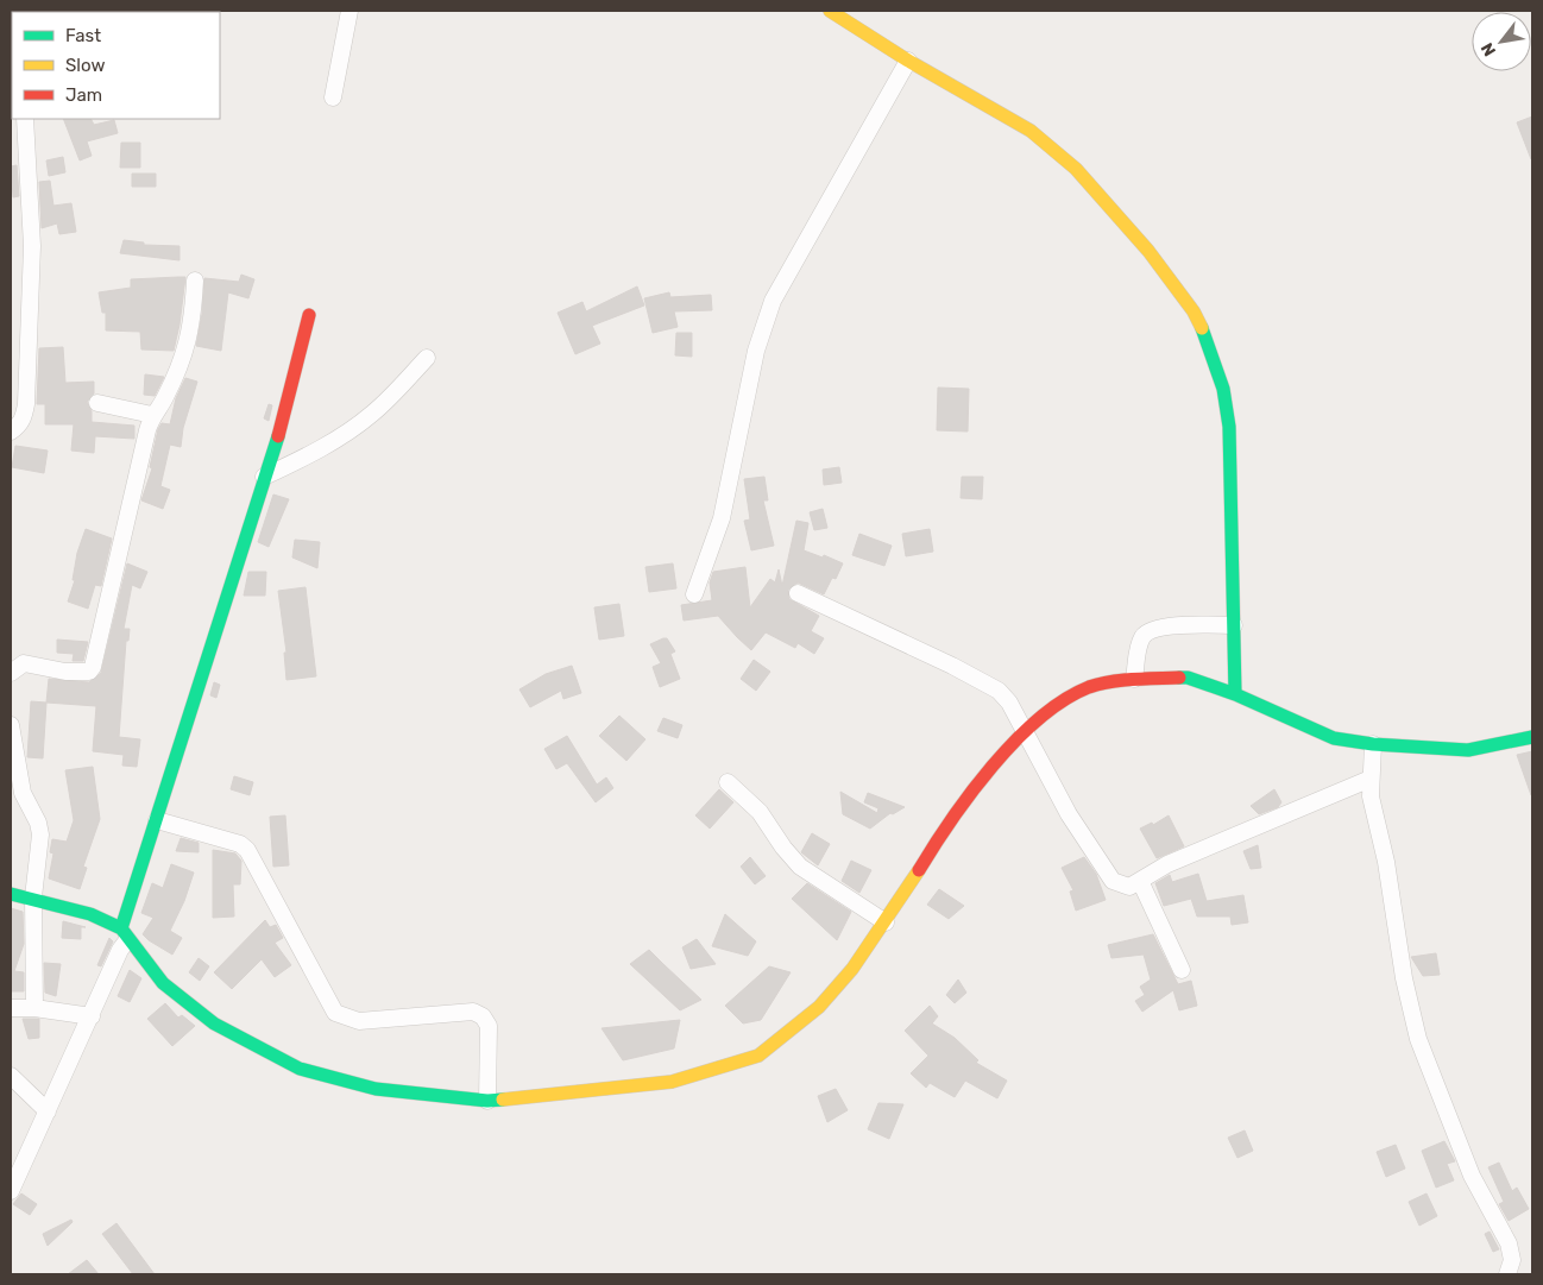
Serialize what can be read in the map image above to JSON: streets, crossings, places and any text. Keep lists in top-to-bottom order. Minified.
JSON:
{"legend":["Fast","Slow","Jam"],"north":"bottom left"}
